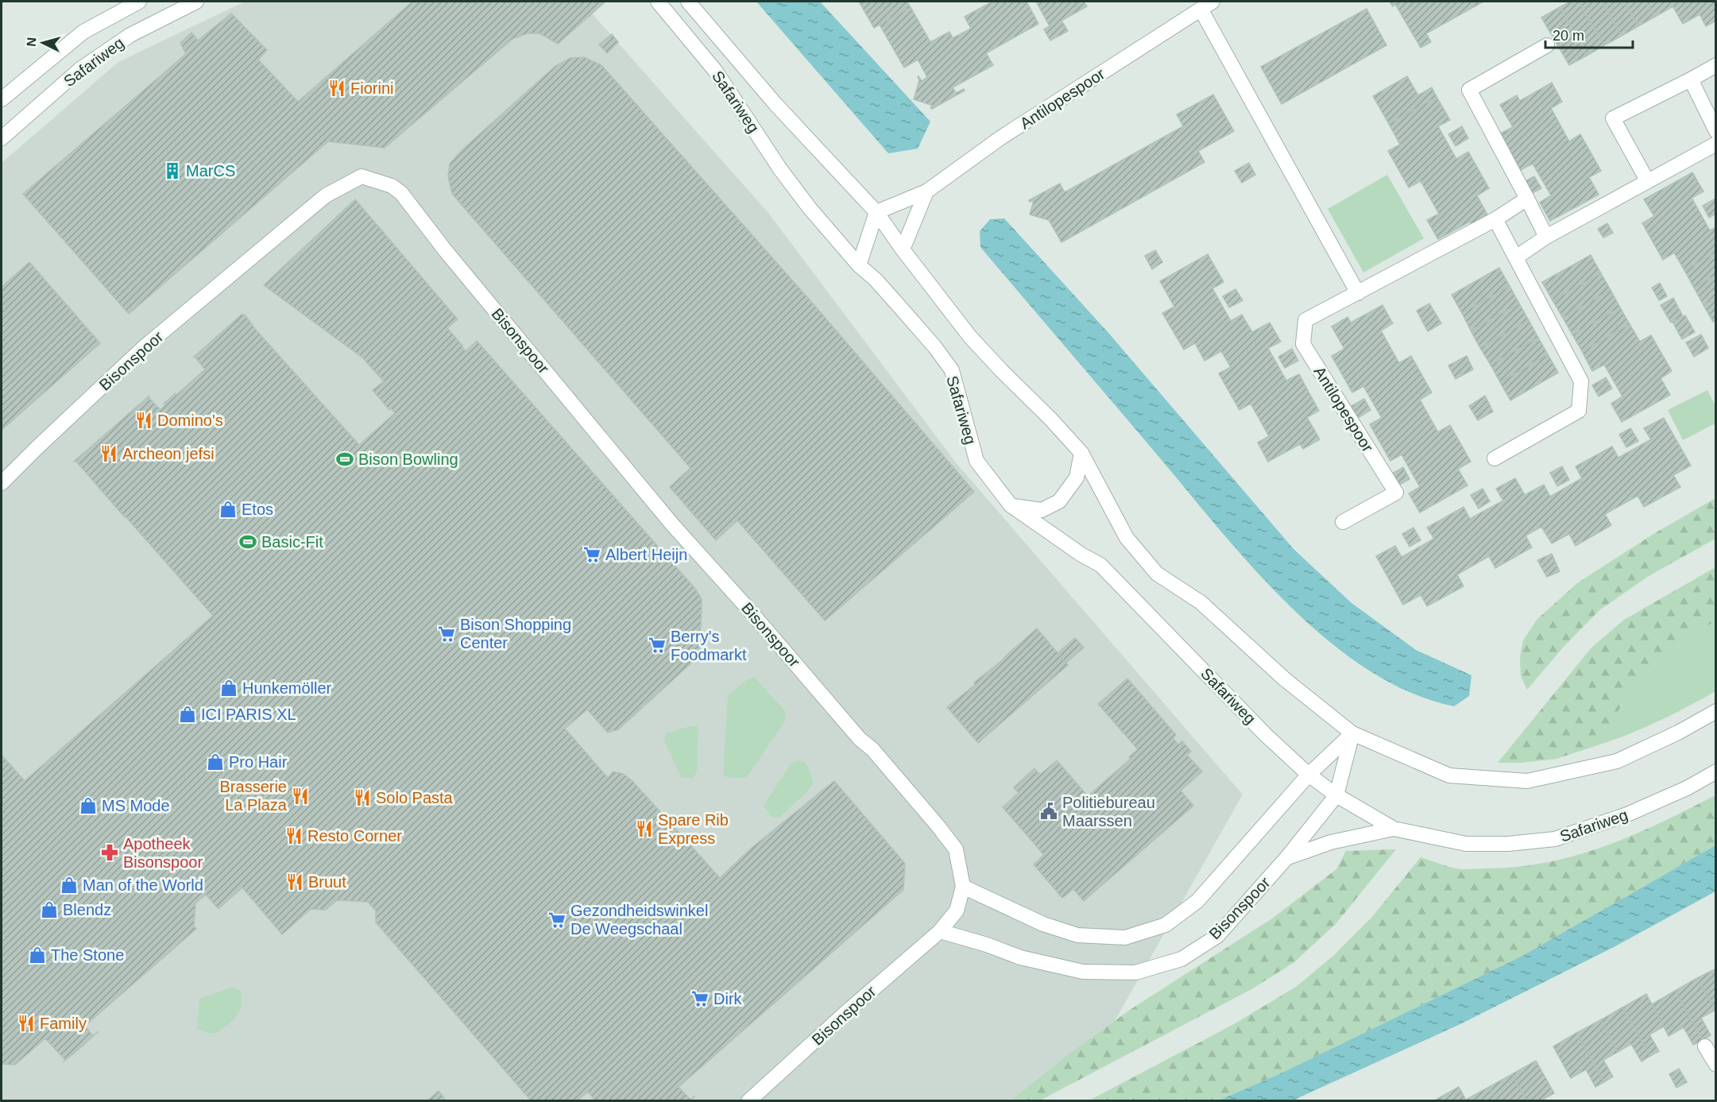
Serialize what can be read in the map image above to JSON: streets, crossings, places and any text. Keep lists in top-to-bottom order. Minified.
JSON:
{"streets":{"street":["Safariweg","Antilopespoor","Bisonspoor"]},"crossings":[["Safariweg","Antilopespoor"],["Safariweg","Bisonspoor"]],"places":{"restaurant":["Fiorini","Domino's","Archeon jefsi","Brasserie La Plaza","Solo Pasta","Spare Rib Express","Resto Corner","Bruut","Family"],"building":["MarCS"],"sports":["Bison Bowling","Basic-Fit"],"shop":["Etos","Hunkemöller","ICI PARIS XL","Pro Hair","MS Mode","Man of the World","Blendz","The Stone"],"supermarket":["Albert Heijn","Bison Shopping Center","Berry's Foodmarkt","Gezondheidswinkel De Weegschaal","Dirk"],"public building":["Politiebureau Maarssen"],"pharmacy":["Apotheek Bisonspoor"]},"scale_bar":"20 m","north":"left"}
